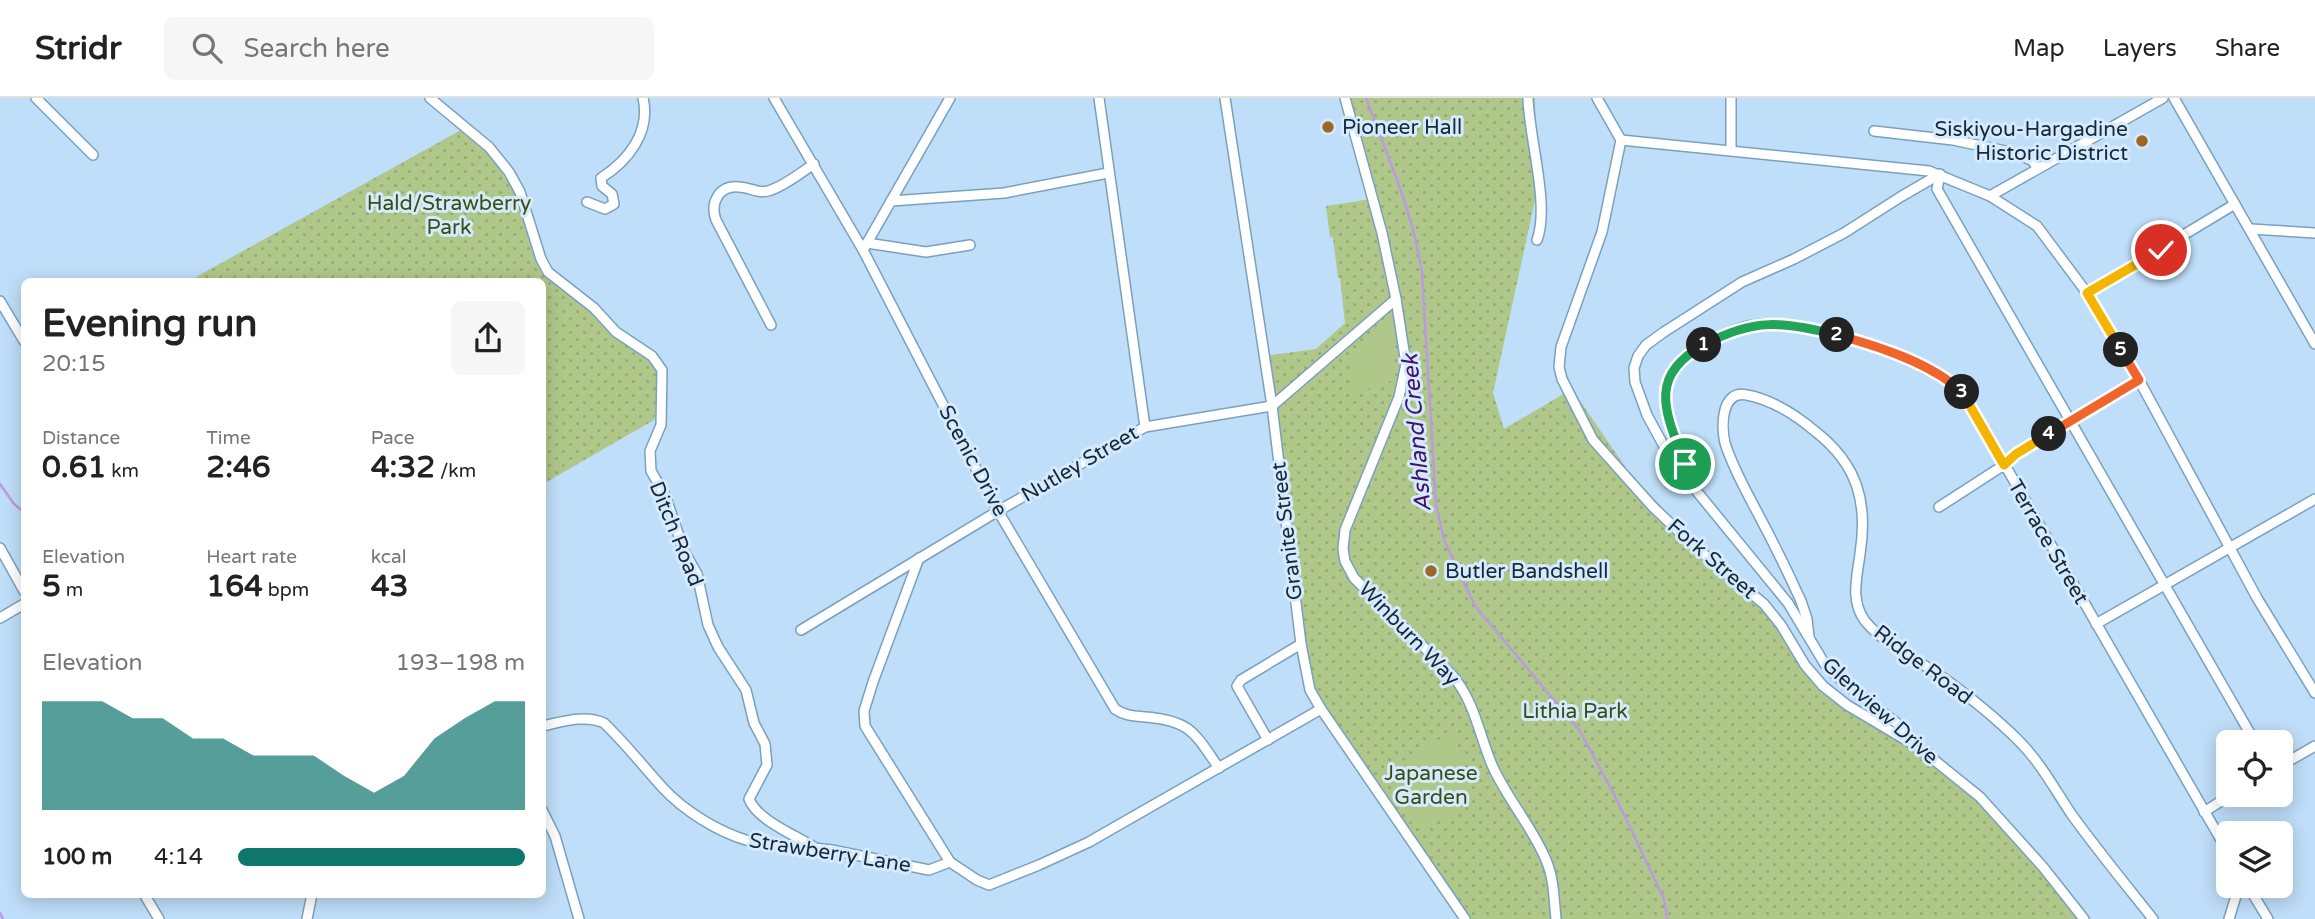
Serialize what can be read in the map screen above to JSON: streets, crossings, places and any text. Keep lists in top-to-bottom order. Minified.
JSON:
{"streets":{"street":["Scenic Drive","Nutley Street","Granite Street","Ditch Road","Terrace Street","Fork Street","Winburn Way","Ridge Road","Glenview Drive","Strawberry Lane"]},"crossings":[["Scenic Drive","Nutley Street"],["Nutley Street","Granite Street"],["Ditch Road","Strawberry Lane"],["Terrace Street","Glenview Drive"],["Fork Street","Glenview Drive"],["Ridge Road","Glenview Drive"]],"water":["Ashland Creek"],"parks":["Hald/Strawberry Park","Lithia Park","Japanese Garden"],"places":["Pioneer Hall","Siskiyou-Hargadine Historic District","Butler Bandshell"],"page":{"header":"Stridr","search":"Search here","nav":["Map","Layers","Share"],"heading":["Evening run","20:15"],"pins":["2","1","5","3","4"],"stats":[["Distance","0.61 km"],["Time","2:46"],["Pace","4:32 /km"],["Elevation","5 m"],["Heart rate","164 bpm"],["kcal","43"]],"chart":["Elevation","193–198 m"],"list":[{"name":"100 m","note":"4:14"}]}}
